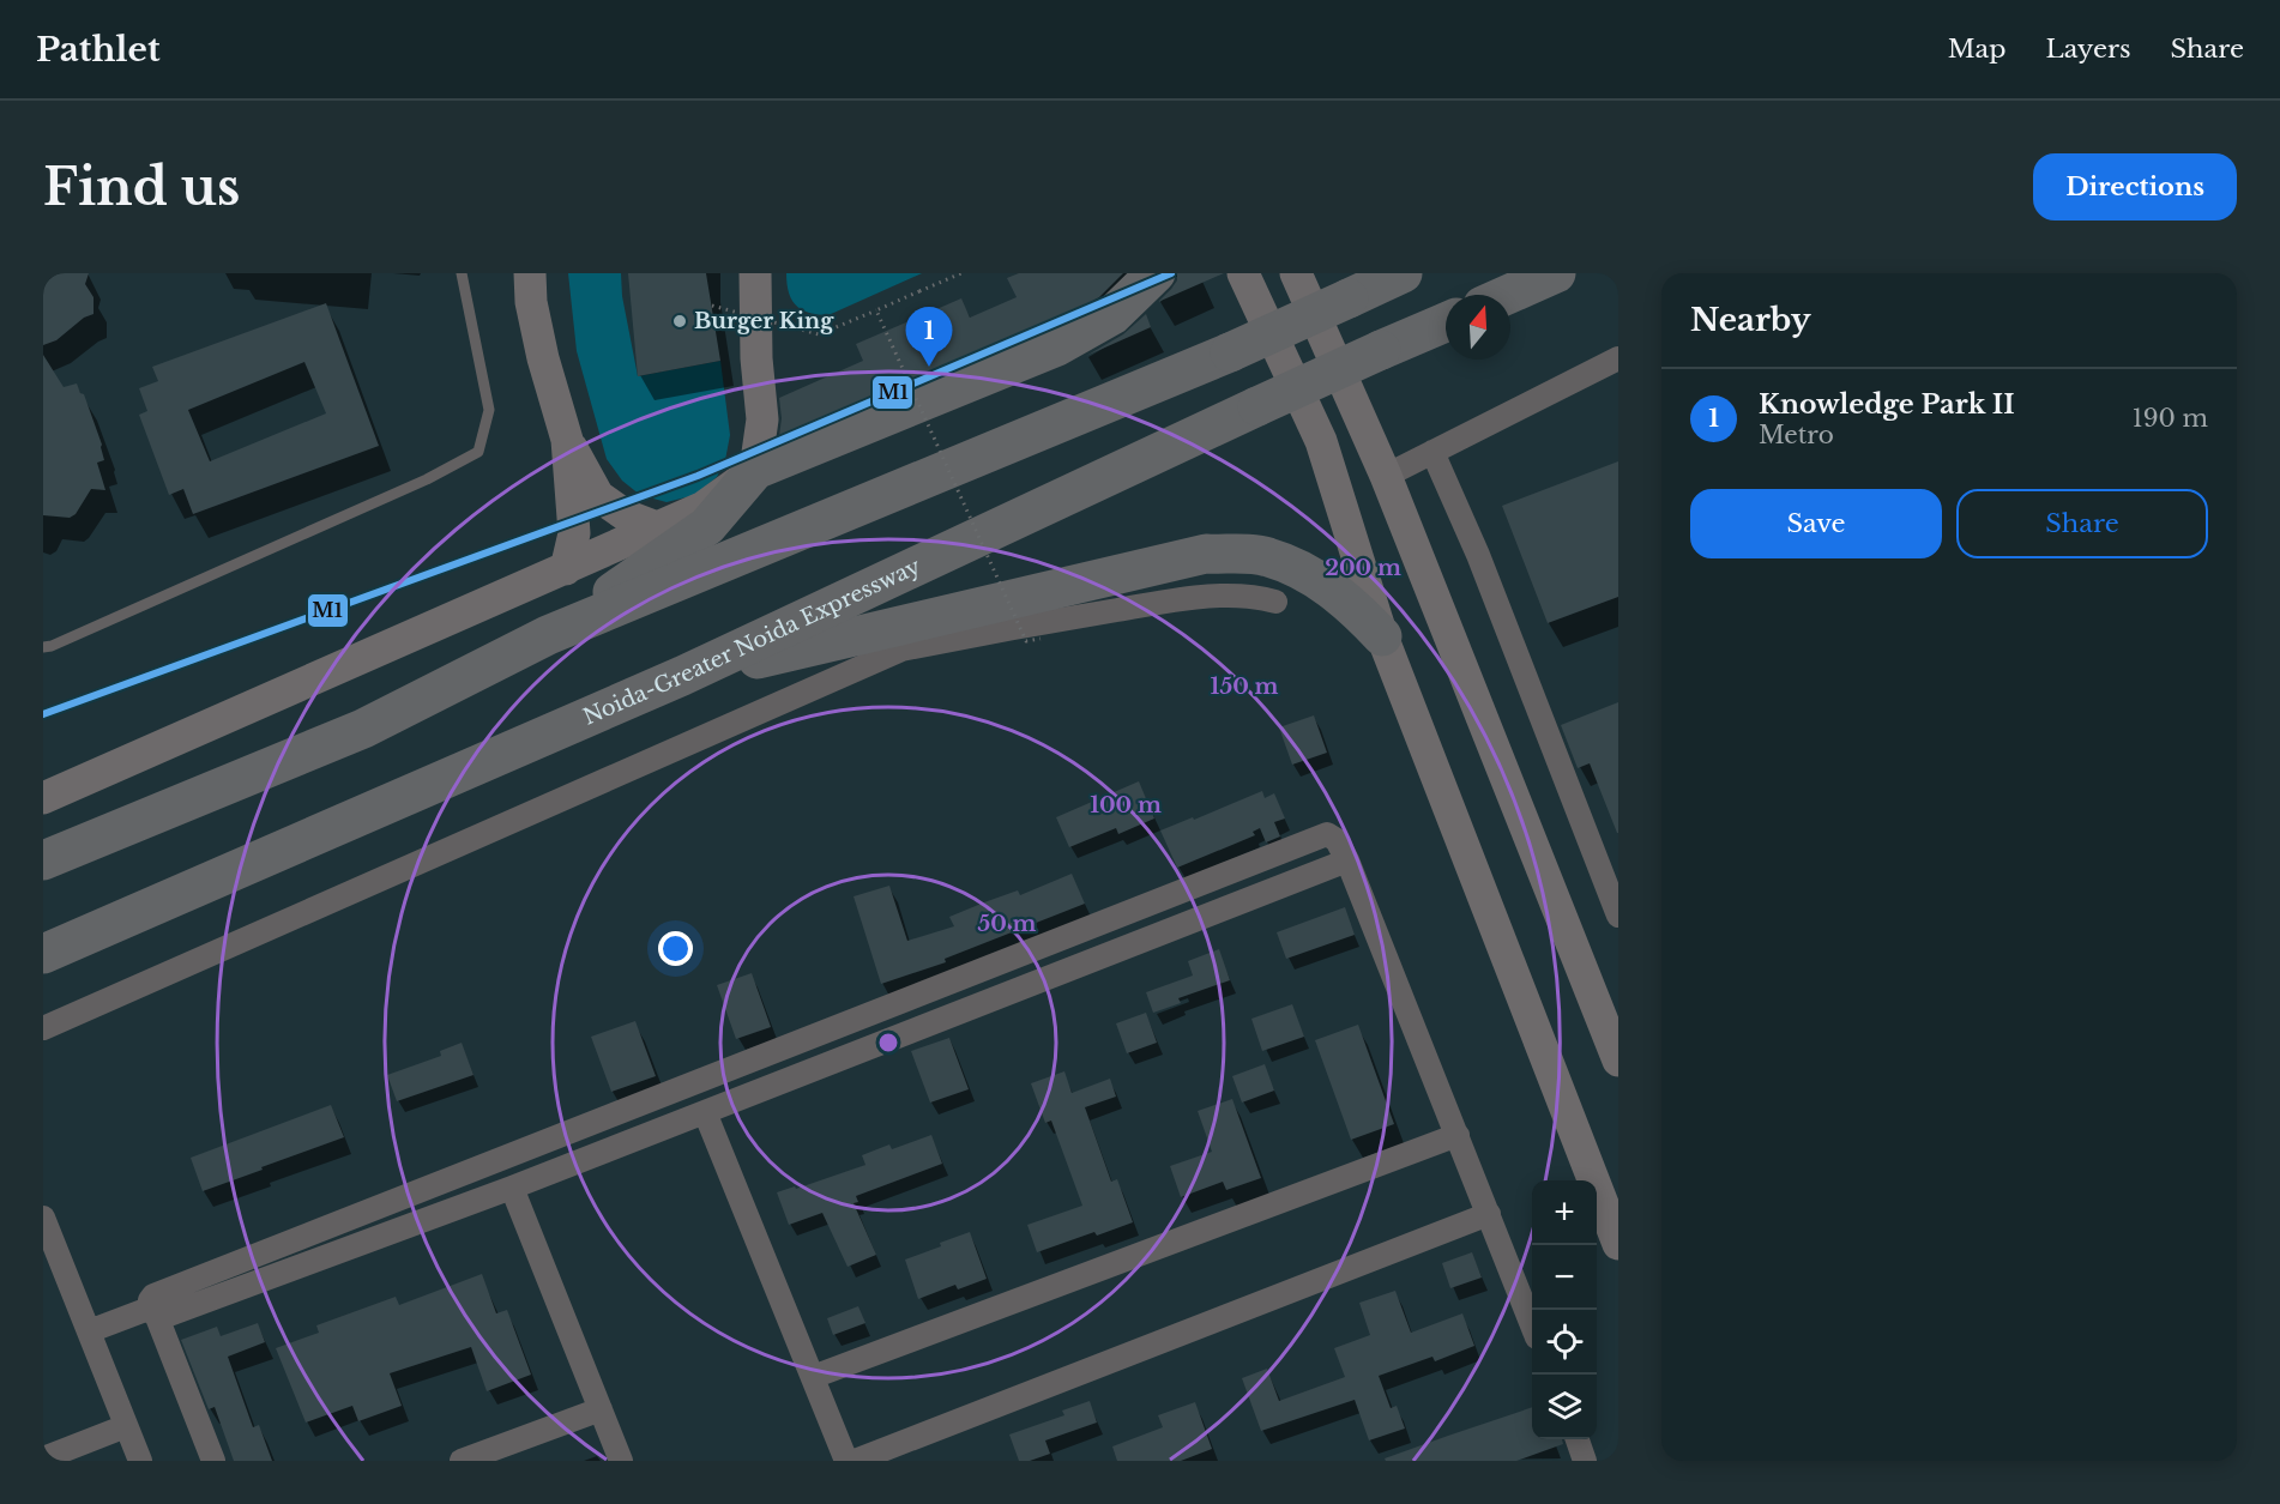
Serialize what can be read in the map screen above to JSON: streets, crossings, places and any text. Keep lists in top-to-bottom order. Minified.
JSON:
{"streets":{"highway":["Noida-Greater Noida Expressway"]},"places":["Burger King"],"lines":["transit line M1"],"north":"top","page":{"header":"Pathlet","nav":["Map","Layers","Share"],"buttons":["Directions",["Save","Share"]],"title":"Find us","heading":"Nearby","pins":"1","list":[{"mark":"1","name":"Knowledge Park II","note":"Metro","value":"190 m"}],"map_buttons":["+","−"]},"rings":["200 m","150 m","100 m","50 m"]}
